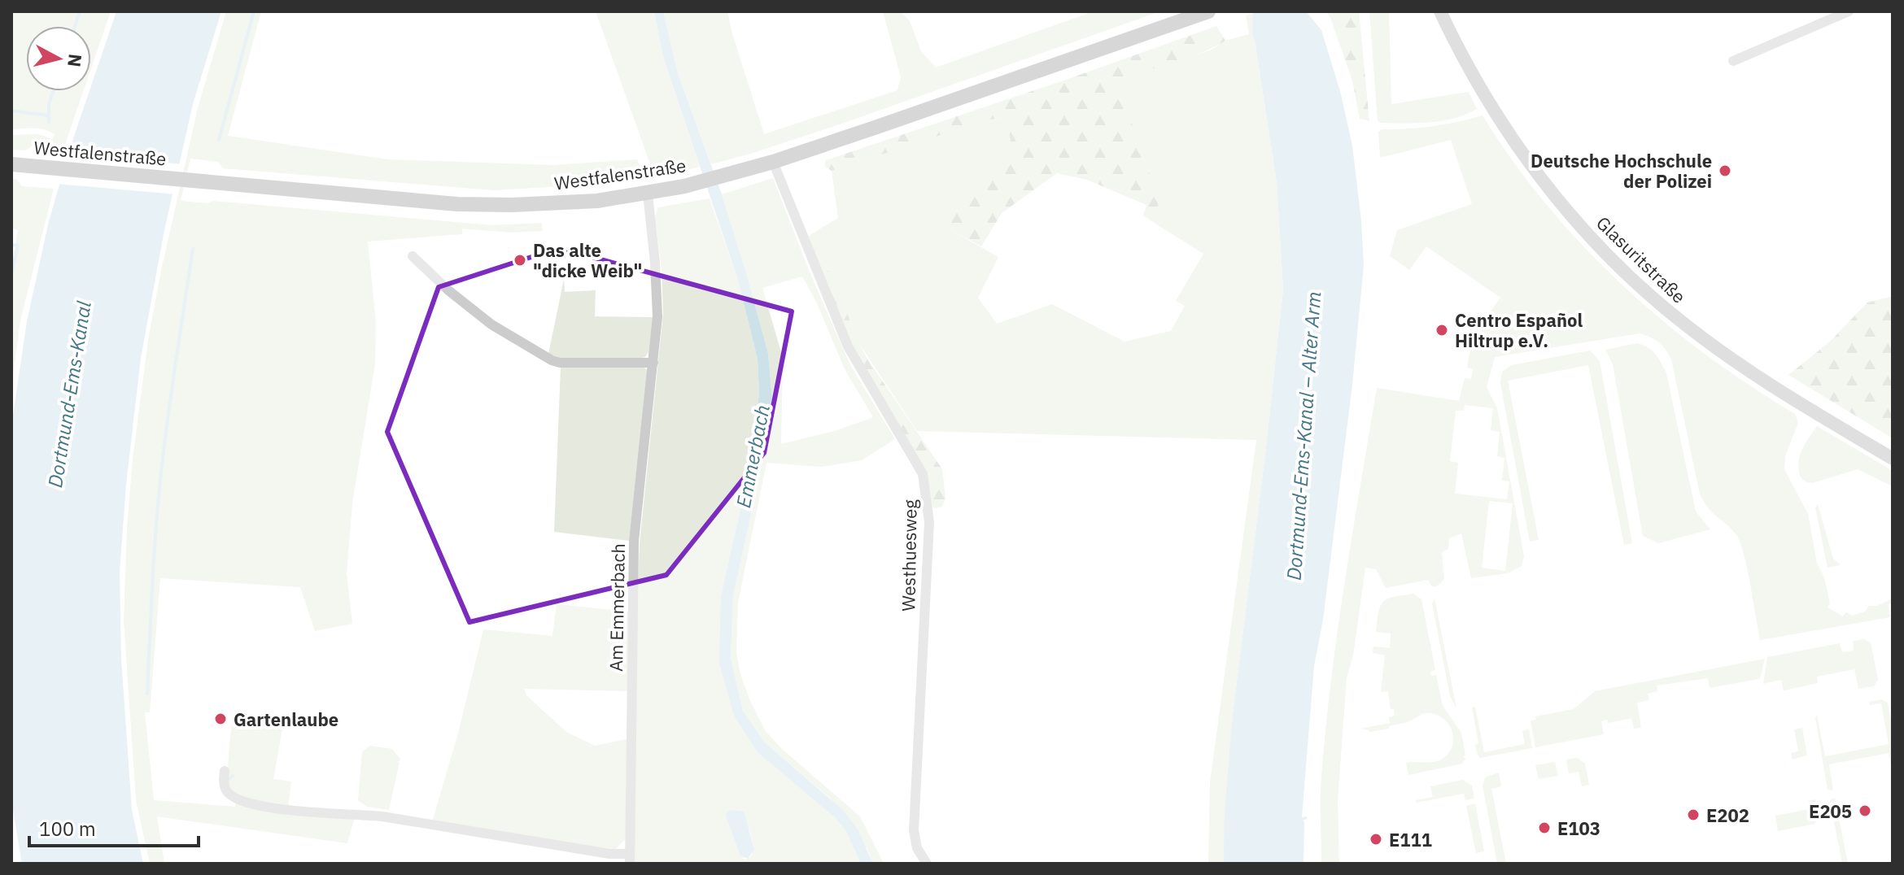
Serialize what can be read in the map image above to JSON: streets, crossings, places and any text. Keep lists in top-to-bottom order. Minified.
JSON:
{"streets":{"main road":["Westfalenstraße","Glasuritstraße"],"street":["Westhuesweg","Am Emmerbach"]},"crossings":[["Westfalenstraße","Westhuesweg"],["Westfalenstraße","Am Emmerbach"]],"water":["Dortmund-Ems-Kanal","Dortmund-Ems-Kanal – Alter Arm","Emmerbach"],"places":["Deutsche Hochschule der Polizei","Das alte \"dicke Weib\"","Centro Español Hiltrup e.V.","Gartenlaube","E205","E202","E103","E111"],"scale_bar":"100 m","north":"right"}
